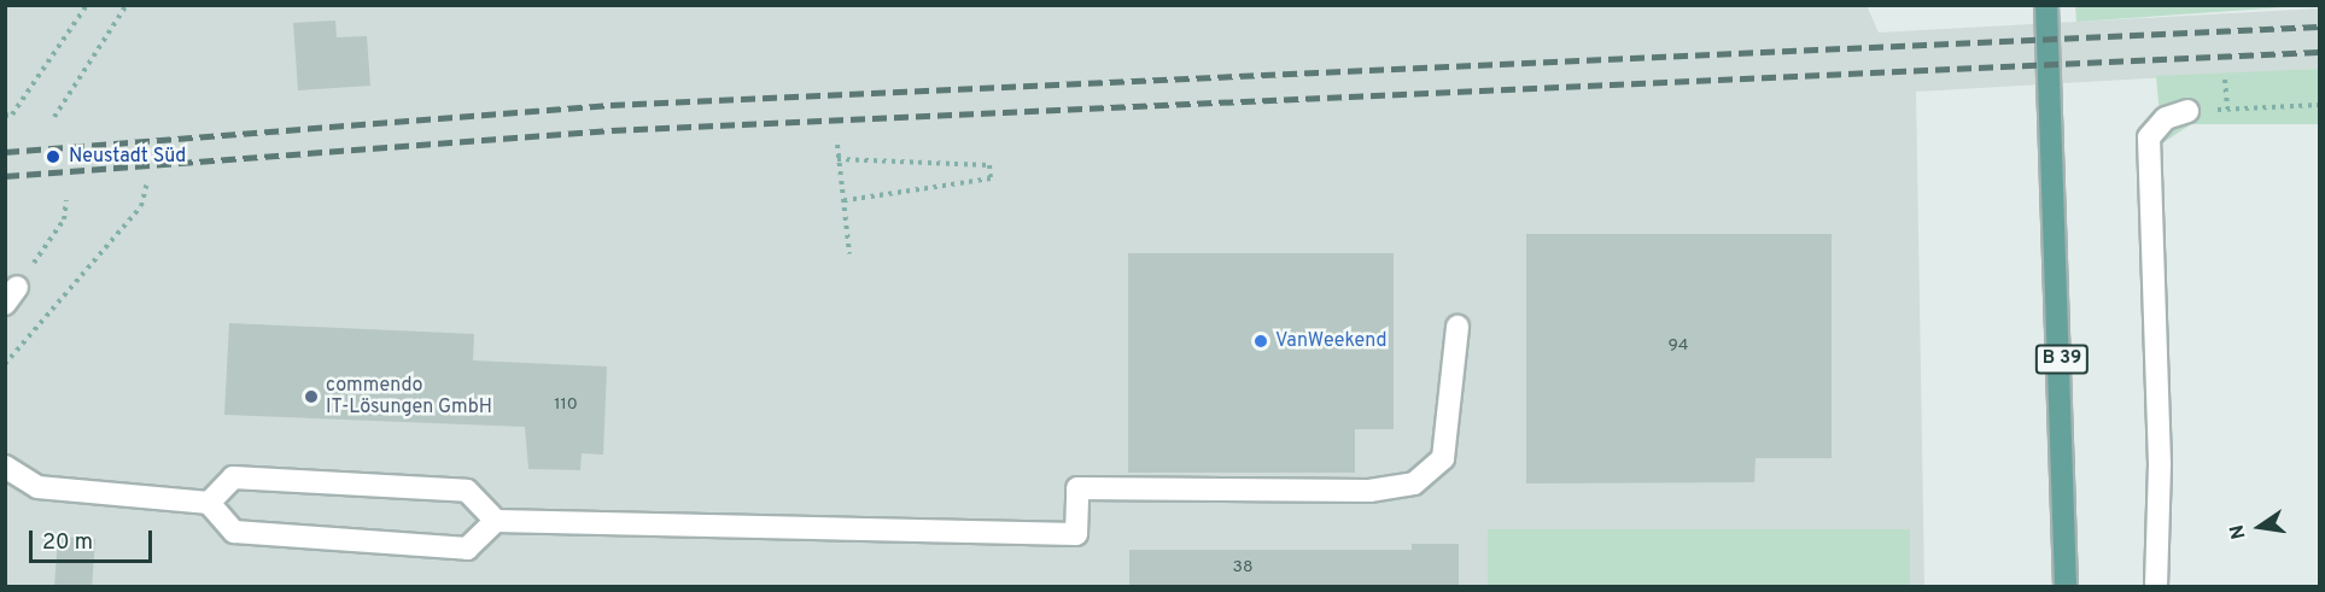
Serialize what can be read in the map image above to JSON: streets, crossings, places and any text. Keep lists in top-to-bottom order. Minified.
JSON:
{"streets":{"main road":["B 39"]},"places":["Neustadt Süd","VanWeekend","commendo IT-Lösungen GmbH"],"house_numbers":["94","110","38"],"scale_bar":"20 m","north":"left"}
